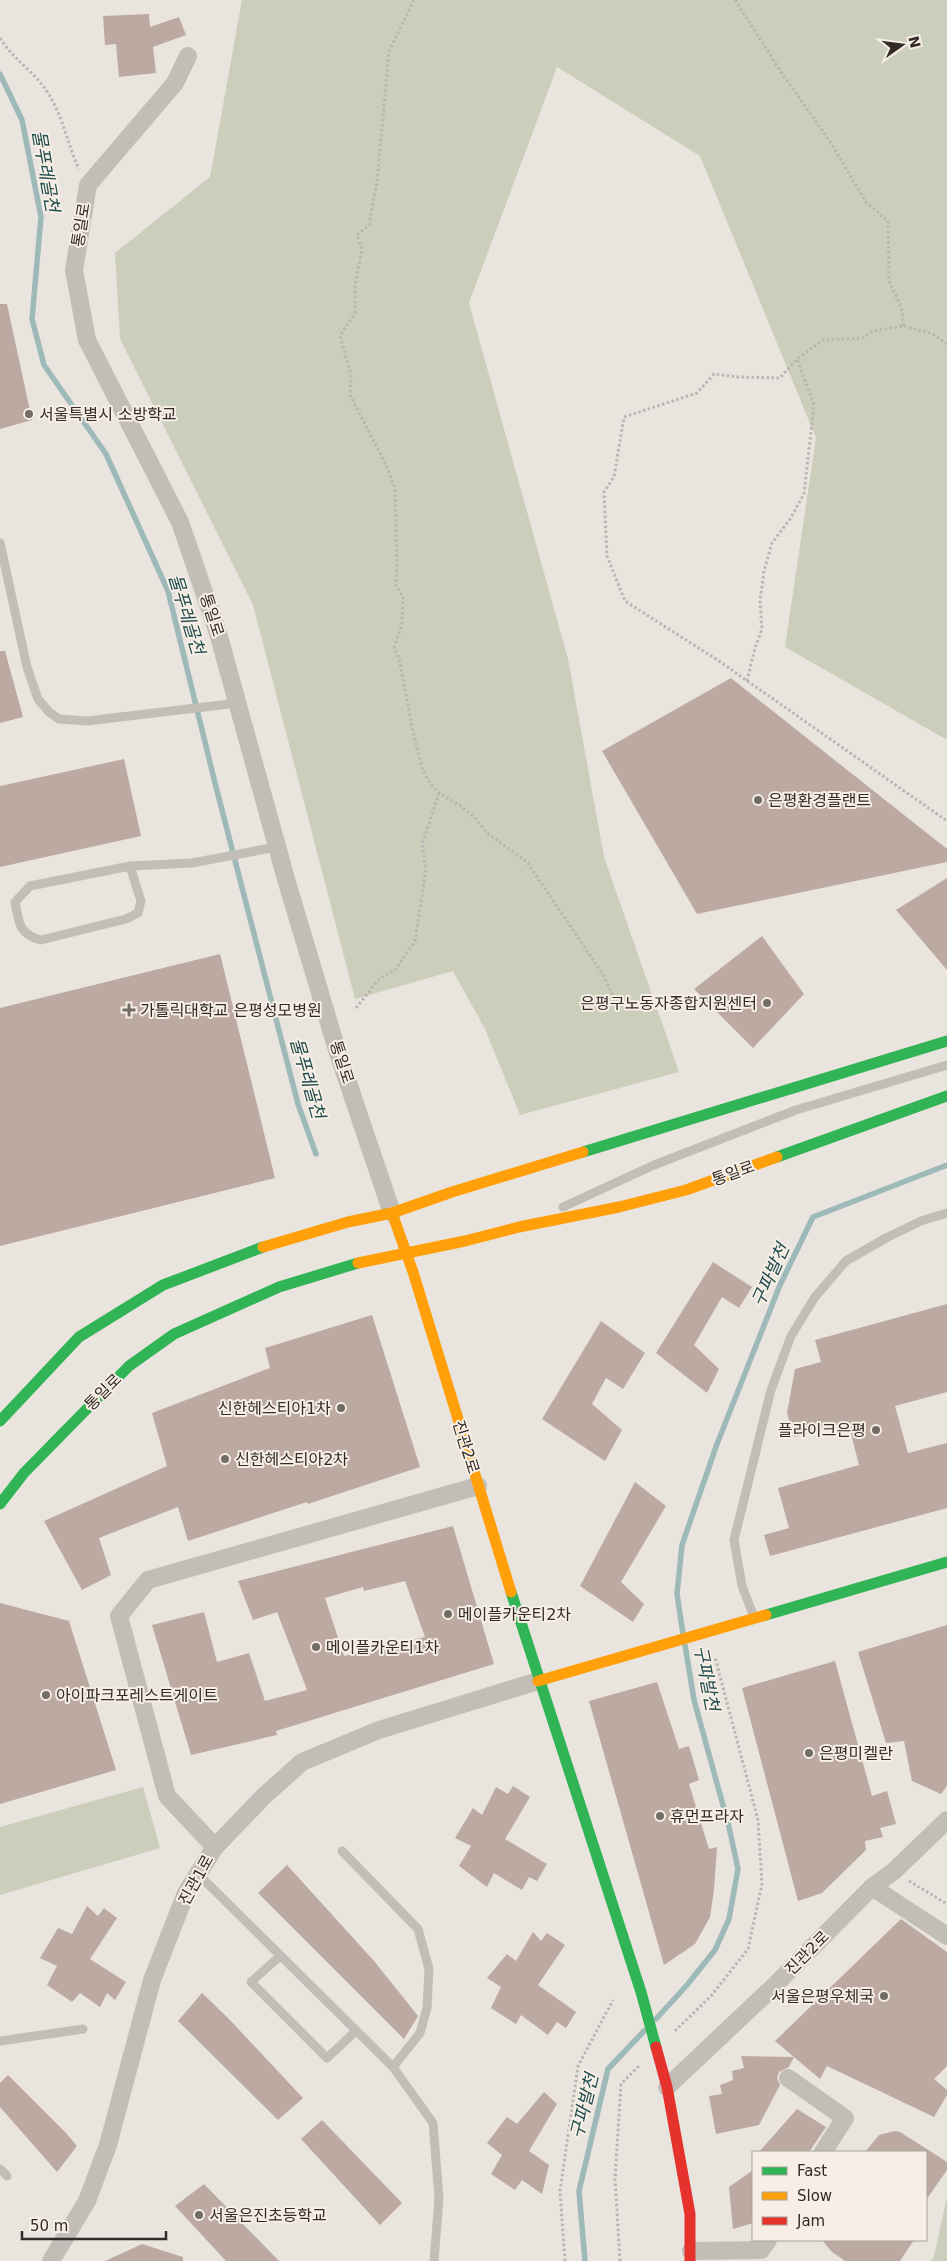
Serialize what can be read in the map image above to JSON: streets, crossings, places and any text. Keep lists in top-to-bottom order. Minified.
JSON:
{"streets":{"main road":["통일로","진관2로"],"street":["진관1로"]},"crossings":[["통일로","진관2로"],["진관2로","진관1로"]],"water":["물푸레골천","구파발천"],"places":{"other":["서울특별시 소방학교","은평환경플랜트","은평구노동자종합지원센터","신한헤스티아1차","플라이크은평","신한헤스티아2차","메이플카운티2차","메이플카운티1차","아이파크포레스트게이트","은평미켈란","휴먼프라자","서울은평우체국","서울은진초등학교"],"health":["가톨릭대학교 은평성모병원"]},"legend":["Fast","Slow","Jam"],"scale_bar":"50 m","north":"right"}
